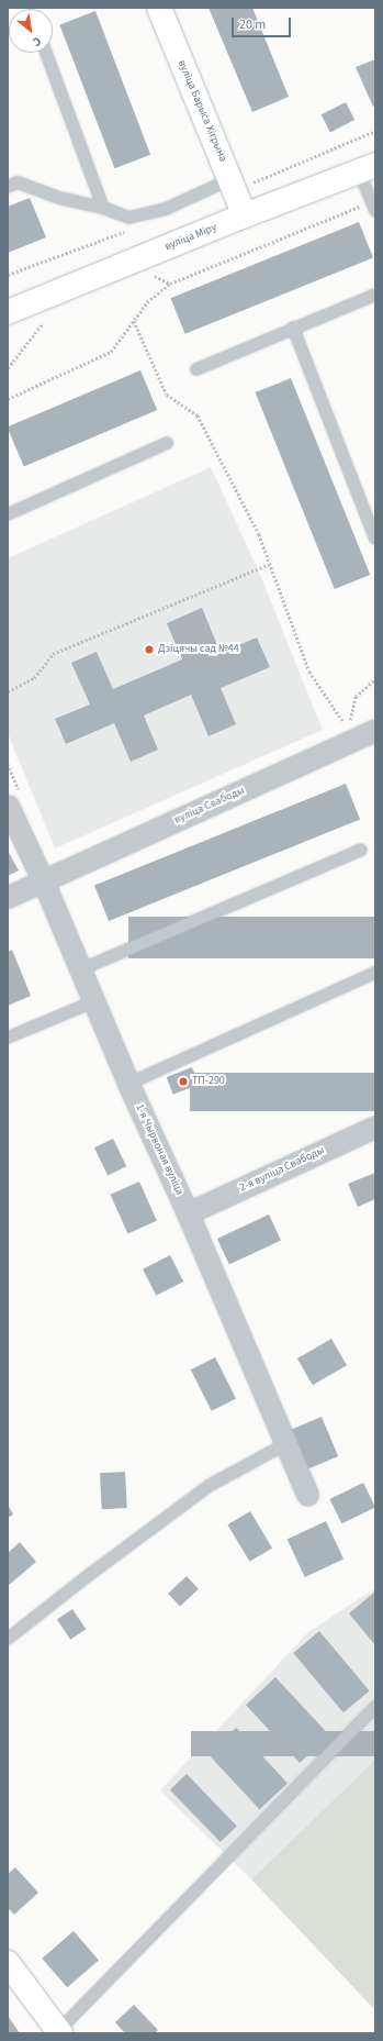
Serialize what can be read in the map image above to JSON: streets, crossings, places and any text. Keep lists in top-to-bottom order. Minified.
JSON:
{"streets":{"main road":["вуліца Барыса Хігрына","вуліца Міру"],"street":["вуліца Свабоды","1-я Чырвоная вуліца","2-я вуліца Свабоды"]},"crossings":[["вуліца Барыса Хігрына","вуліца Міру"],["вуліца Свабоды","1-я Чырвоная вуліца"],["1-я Чырвоная вуліца","2-я вуліца Свабоды"]],"places":["Дзіцячы сад №44","ТП-290"],"scale_bar":"20 m","north":"bottom right"}
